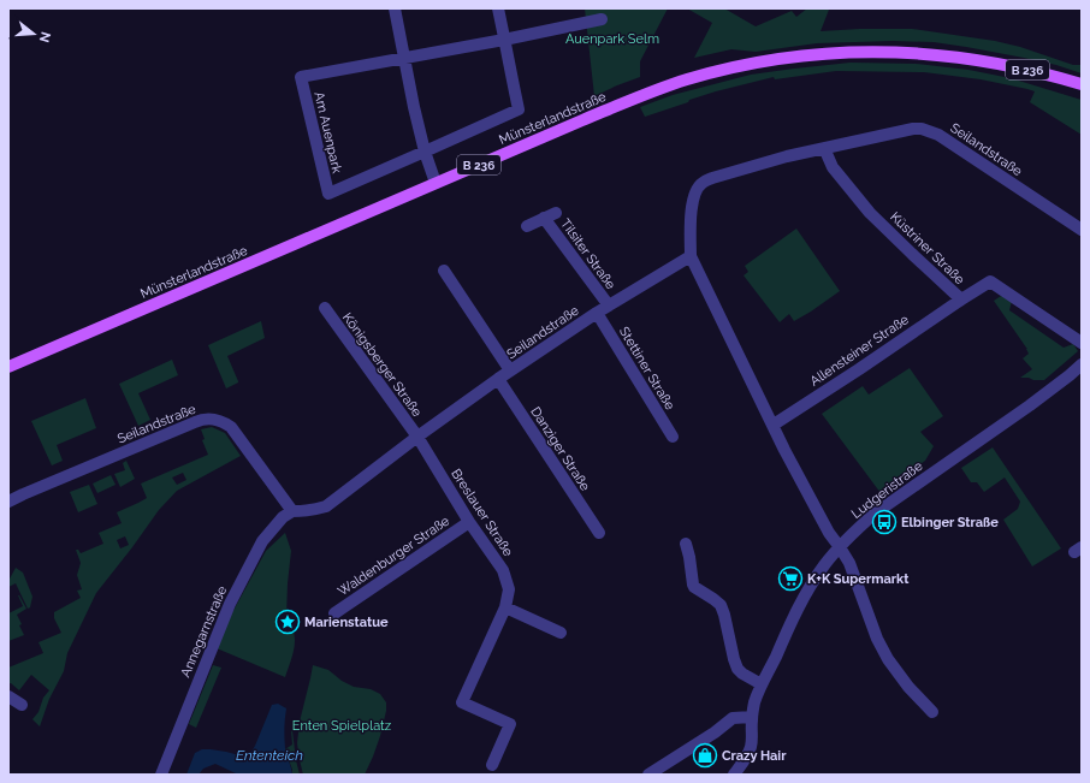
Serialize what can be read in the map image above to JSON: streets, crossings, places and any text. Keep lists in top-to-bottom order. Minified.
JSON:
{"streets":{"main road":["B 236","Münsterlandstraße"],"street":["Am Auenpark","Seilandstraße","Küstriner Straße","Tilsiter Straße","Allensteiner Straße","Königsberger Straße","Stettiner Straße","Danziger Straße","Ludgeristraße","Breslauer Straße","Waldenburger Straße","Annegarnstraße"]},"crossings":[["Seilandstraße","Küstriner Straße"],["Seilandstraße","Tilsiter Straße"],["Seilandstraße","Königsberger Straße"],["Seilandstraße","Stettiner Straße"],["Seilandstraße","Danziger Straße"],["Seilandstraße","Breslauer Straße"],["Seilandstraße","Annegarnstraße"],["Küstriner Straße","Allensteiner Straße"],["Königsberger Straße","Breslauer Straße"],["Breslauer Straße","Waldenburger Straße"]],"water":["Ententeich"],"parks":["Auenpark Selm","Enten Spielplatz"],"places":{"bus stop":["Elbinger Straße"],"supermarket":["K+K Supermarkt"],"place":["Marienstatue"],"shop":["Crazy Hair"]},"north":"right"}
